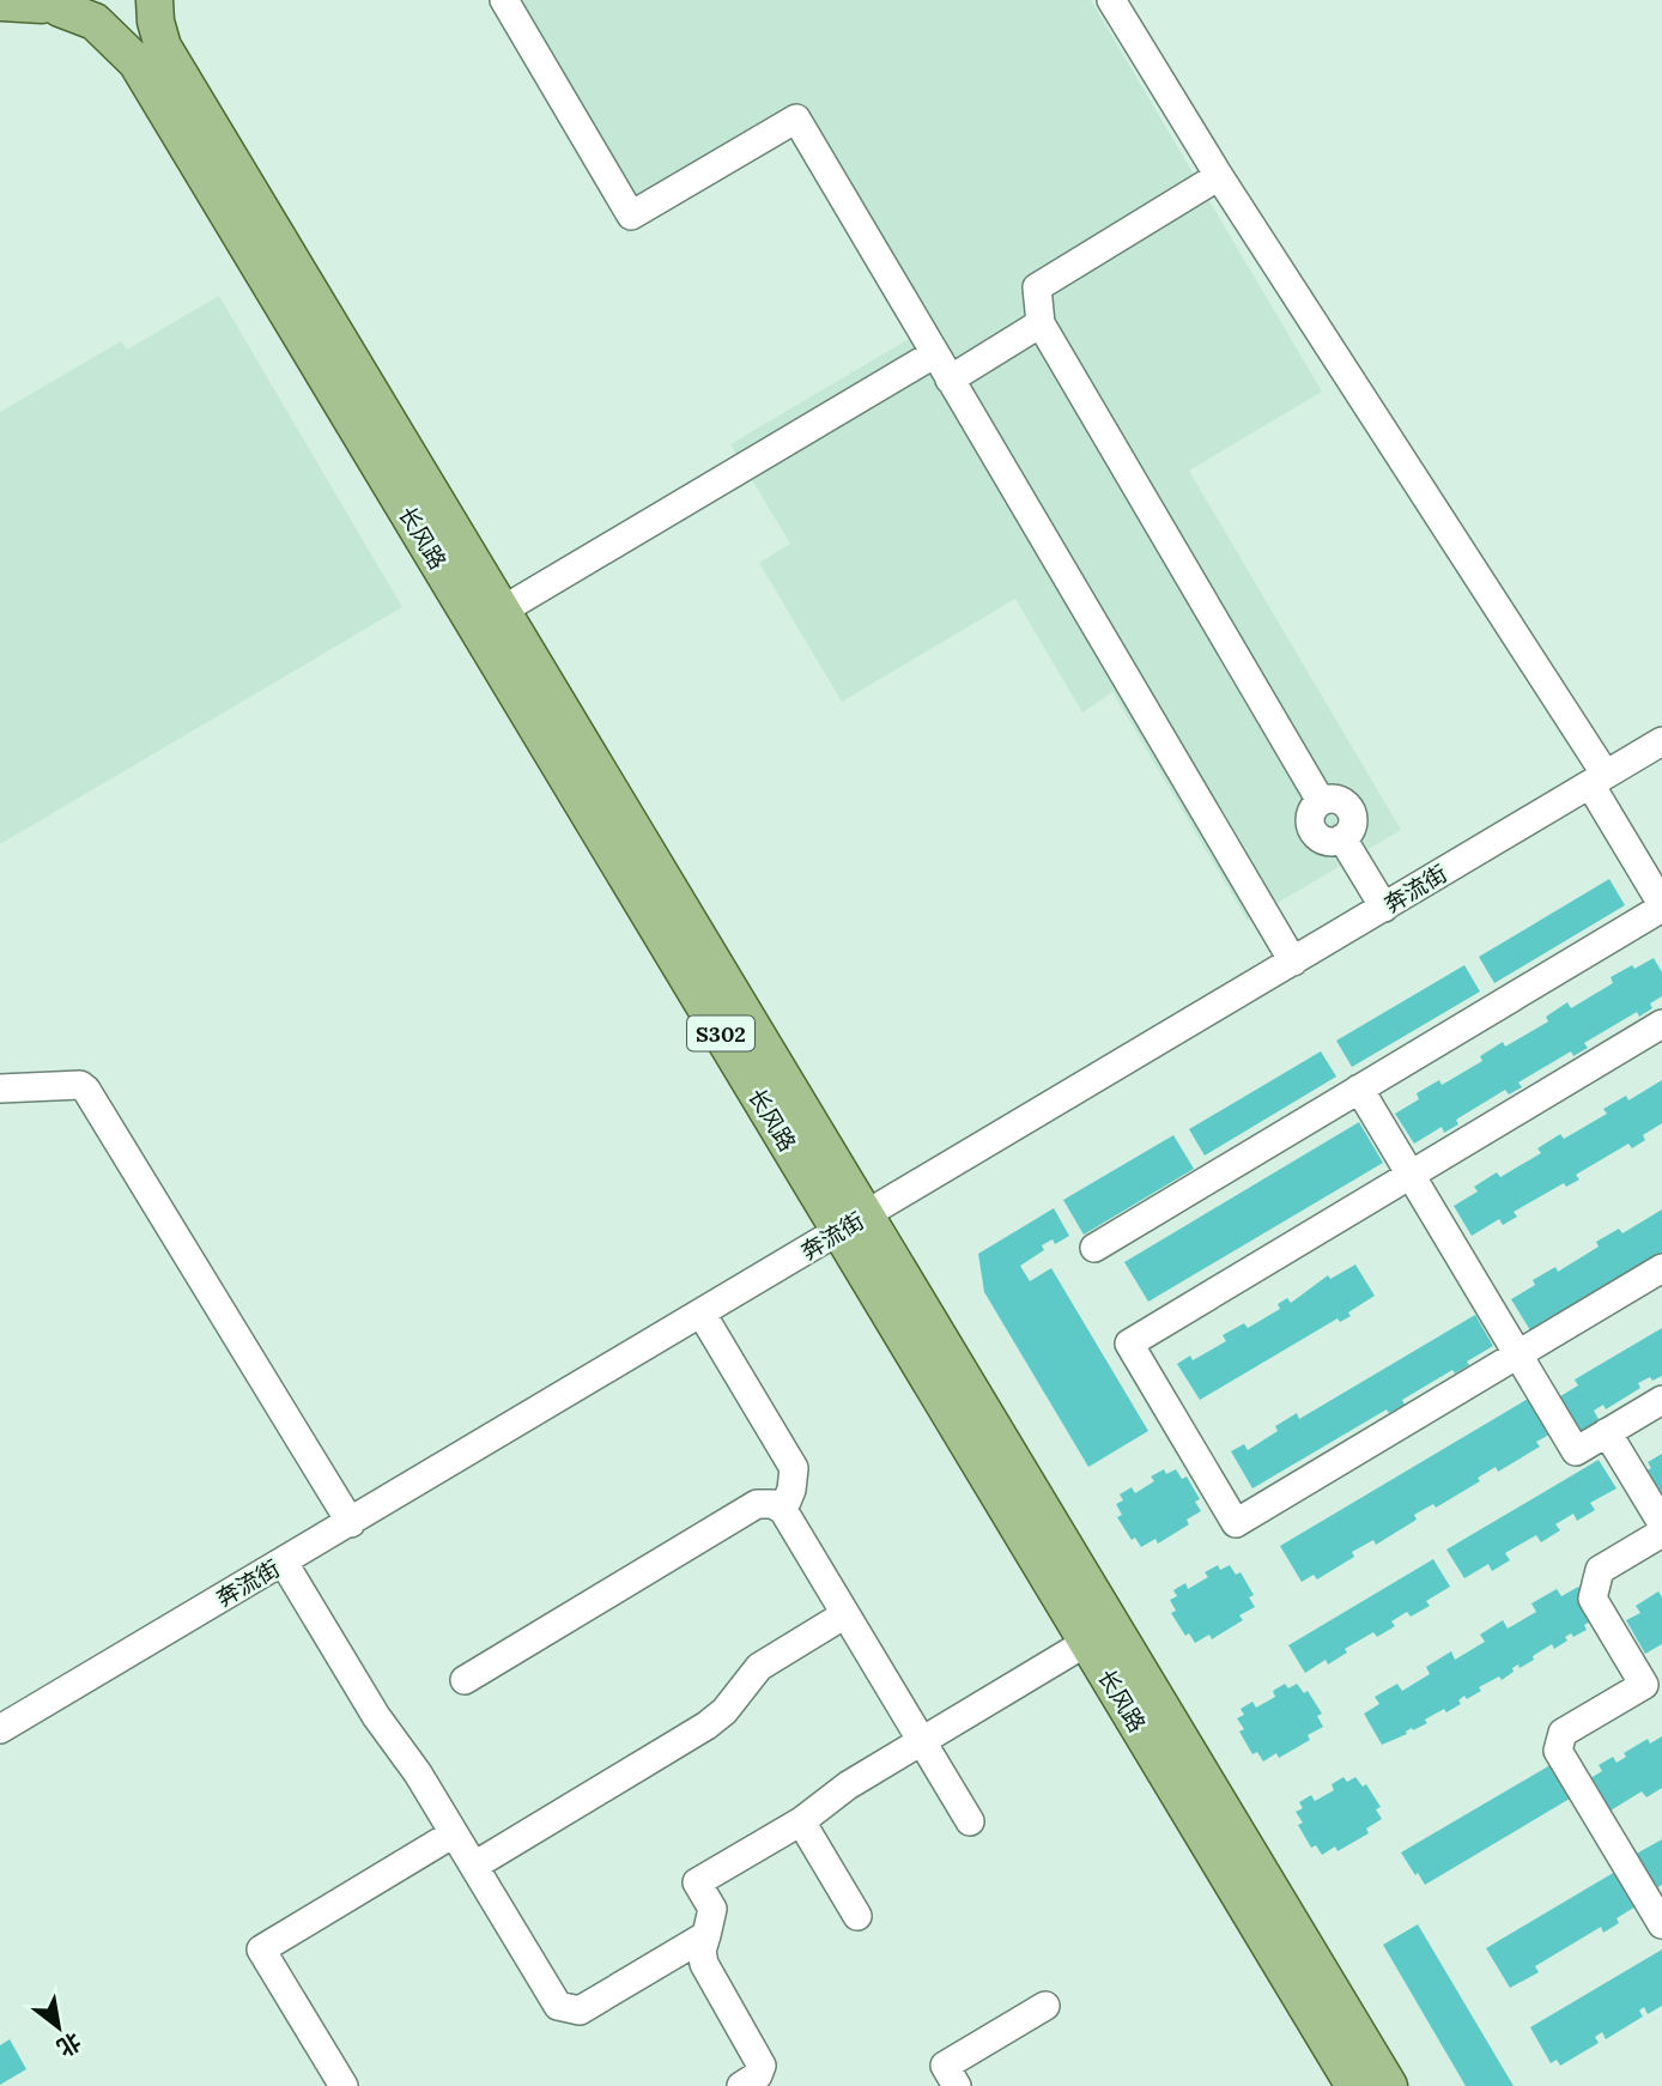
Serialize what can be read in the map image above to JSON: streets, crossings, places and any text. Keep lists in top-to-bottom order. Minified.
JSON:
{"streets":{"main road":["长风路","S302"],"street":["奔流街"]},"crossings":[["长风路","奔流街"]],"north":"bottom right"}
